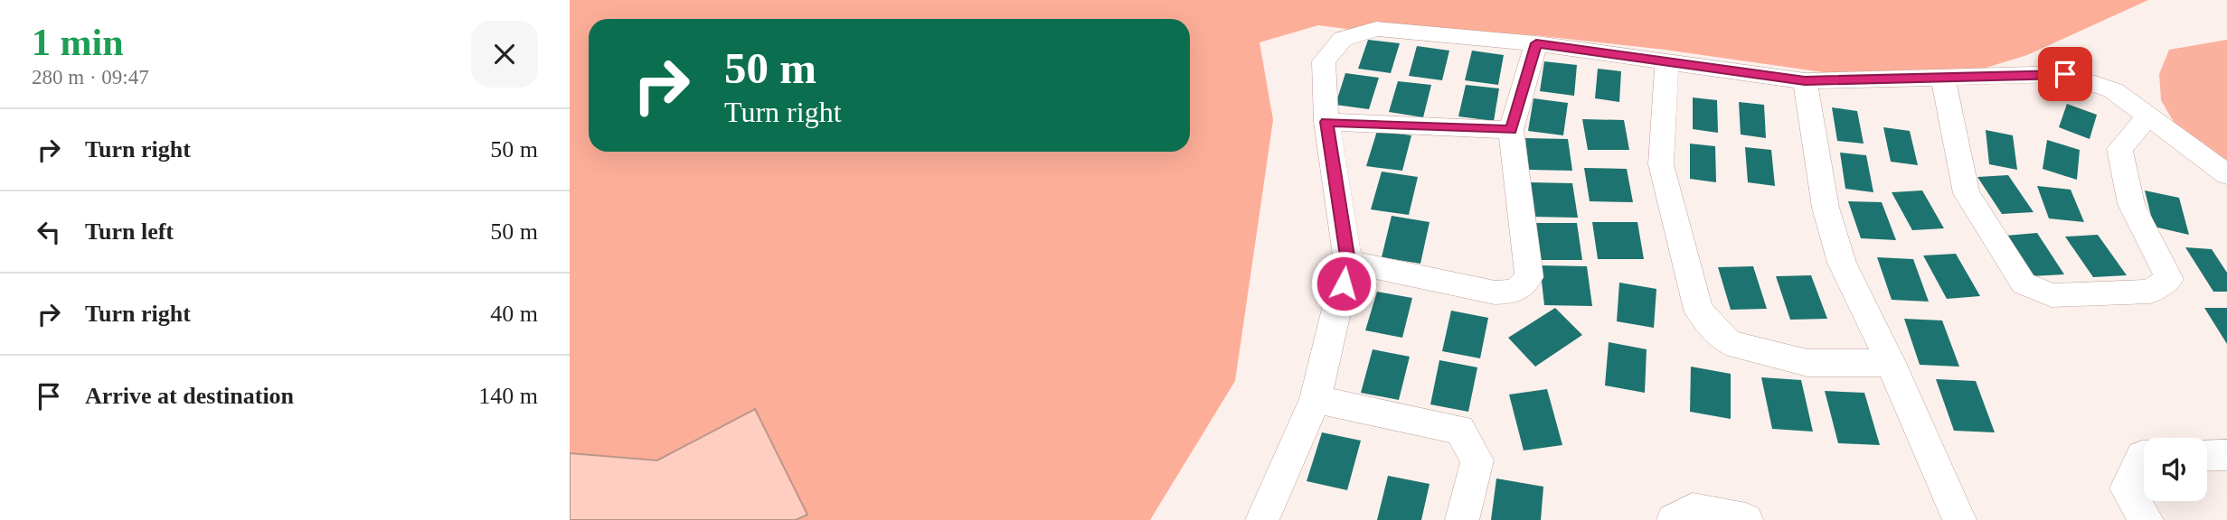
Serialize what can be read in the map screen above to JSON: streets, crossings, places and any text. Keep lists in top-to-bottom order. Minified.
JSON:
{"page":{"heading":["1 min","280 m · 09:47"],"turn":["50 m","Turn right"],"list":[{"name":"Turn right","value":"50 m"},{"name":"Turn left","value":"50 m"},{"name":"Turn right","value":"40 m"},{"name":"Arrive at destination","value":"140 m"}]}}
